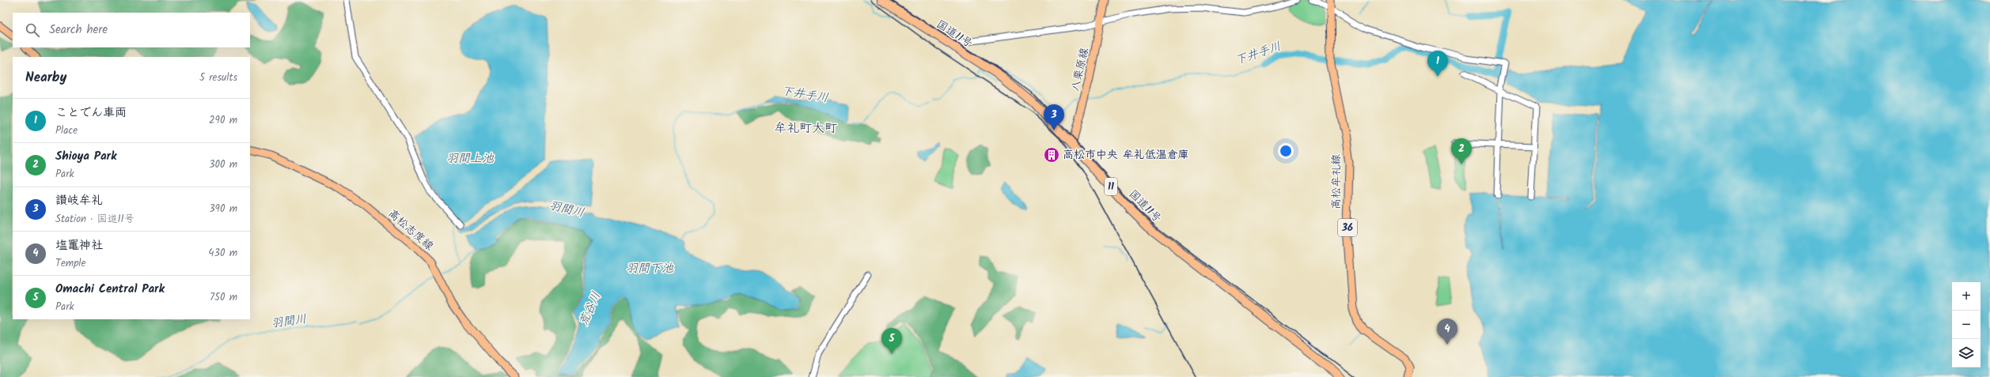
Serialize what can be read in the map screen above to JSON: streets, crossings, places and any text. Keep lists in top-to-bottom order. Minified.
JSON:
{"streets":{"highway":["国道11号","11"],"main road":["八栗原線","高松牟礼線","36","高松志度線"]},"crossings":[["国道11号","八栗原線"]],"districts":["牟礼町大町"],"water":["下井手川","羽間上池","羽間川","羽間下池","荒谷川"],"places":{"building":["高松市中央 牟礼低温倉庫"]},"page":{"search":"Search here","pins":["1","3","2","4","5"],"heading":["Nearby","5 results"],"list":[{"mark":"1","name":"ことでん車両","note":"Place","value":"290 m"},{"mark":"2","name":"Shioya Park","note":"Park","value":"300 m"},{"mark":"3","name":"讃岐牟礼","note":"Station · 国道11号","value":"390 m"},{"mark":"4","name":"塩竃神社","note":"Temple","value":"430 m"},{"mark":"5","name":"Omachi Central Park","note":"Park","value":"750 m"}],"map_buttons":["+","−"]}}
